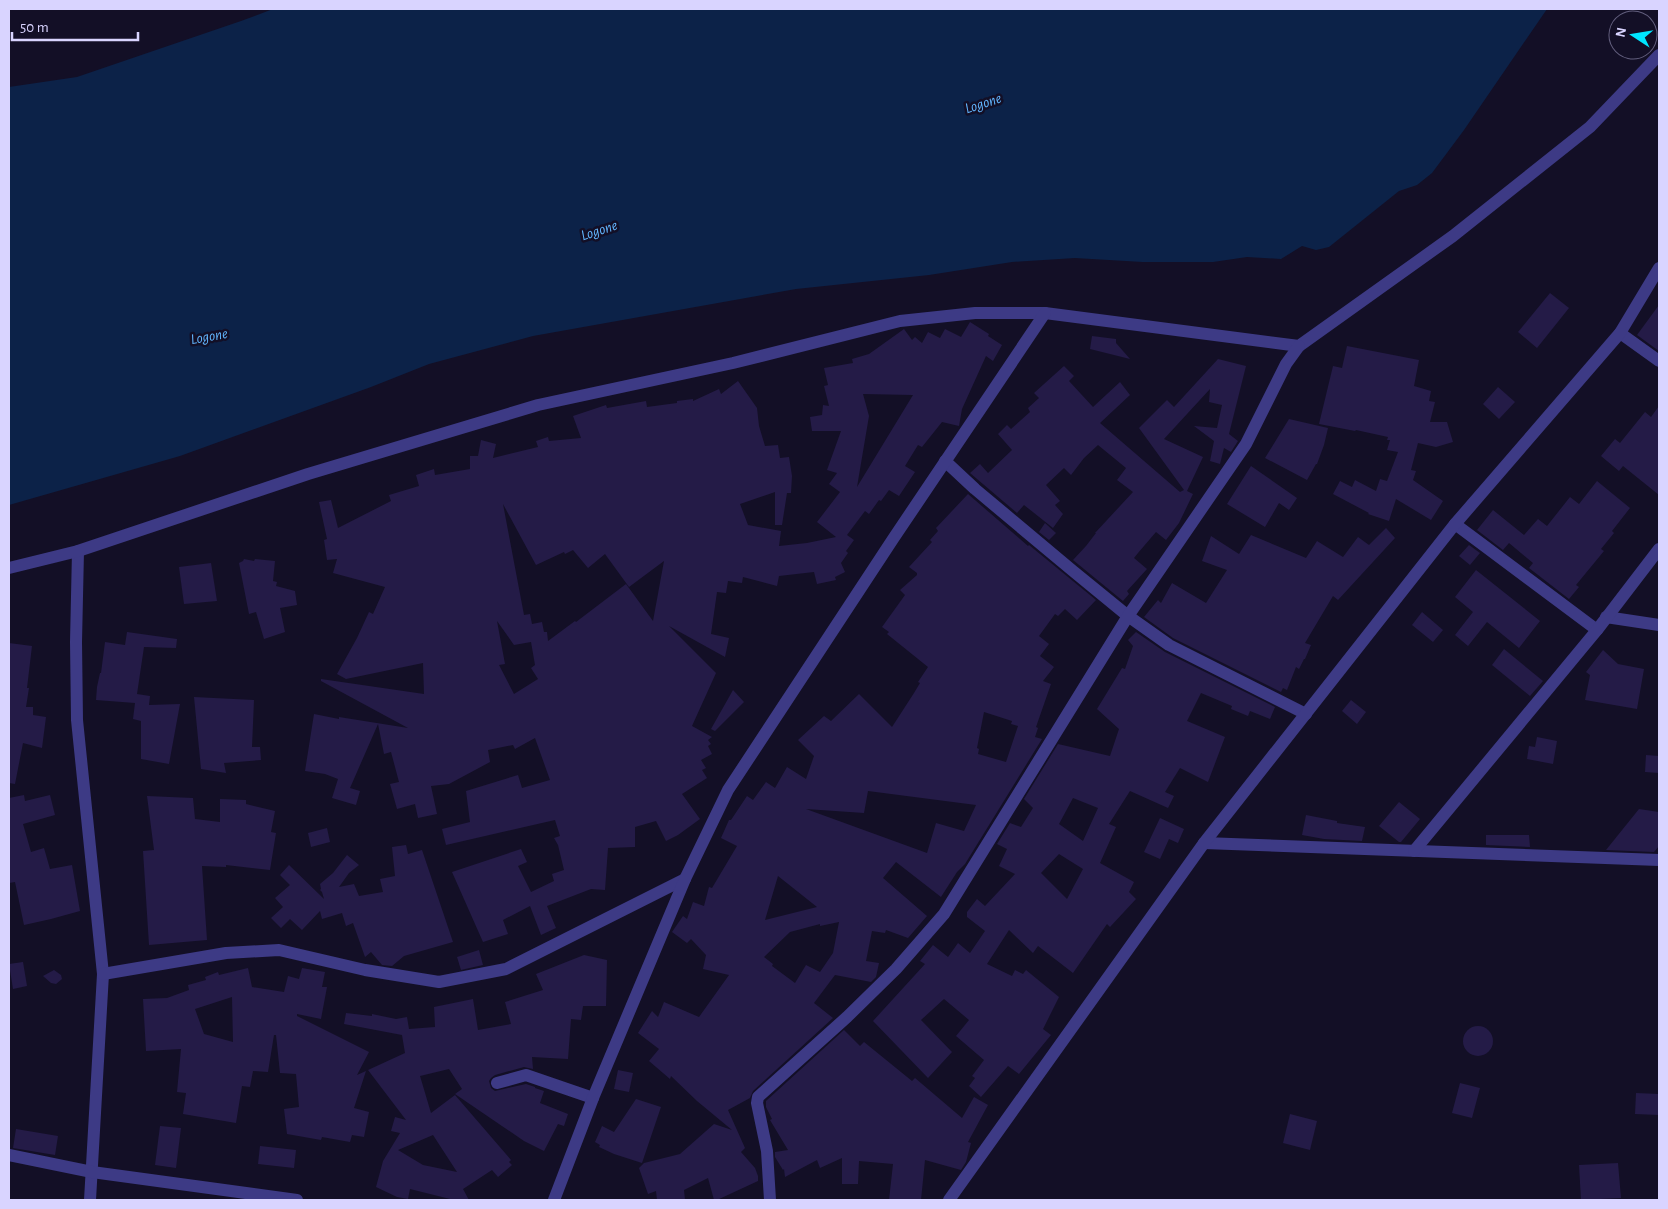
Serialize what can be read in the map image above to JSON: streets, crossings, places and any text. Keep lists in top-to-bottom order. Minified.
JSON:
{"water":["Logone"],"scale_bar":"50 m","north":"left"}
